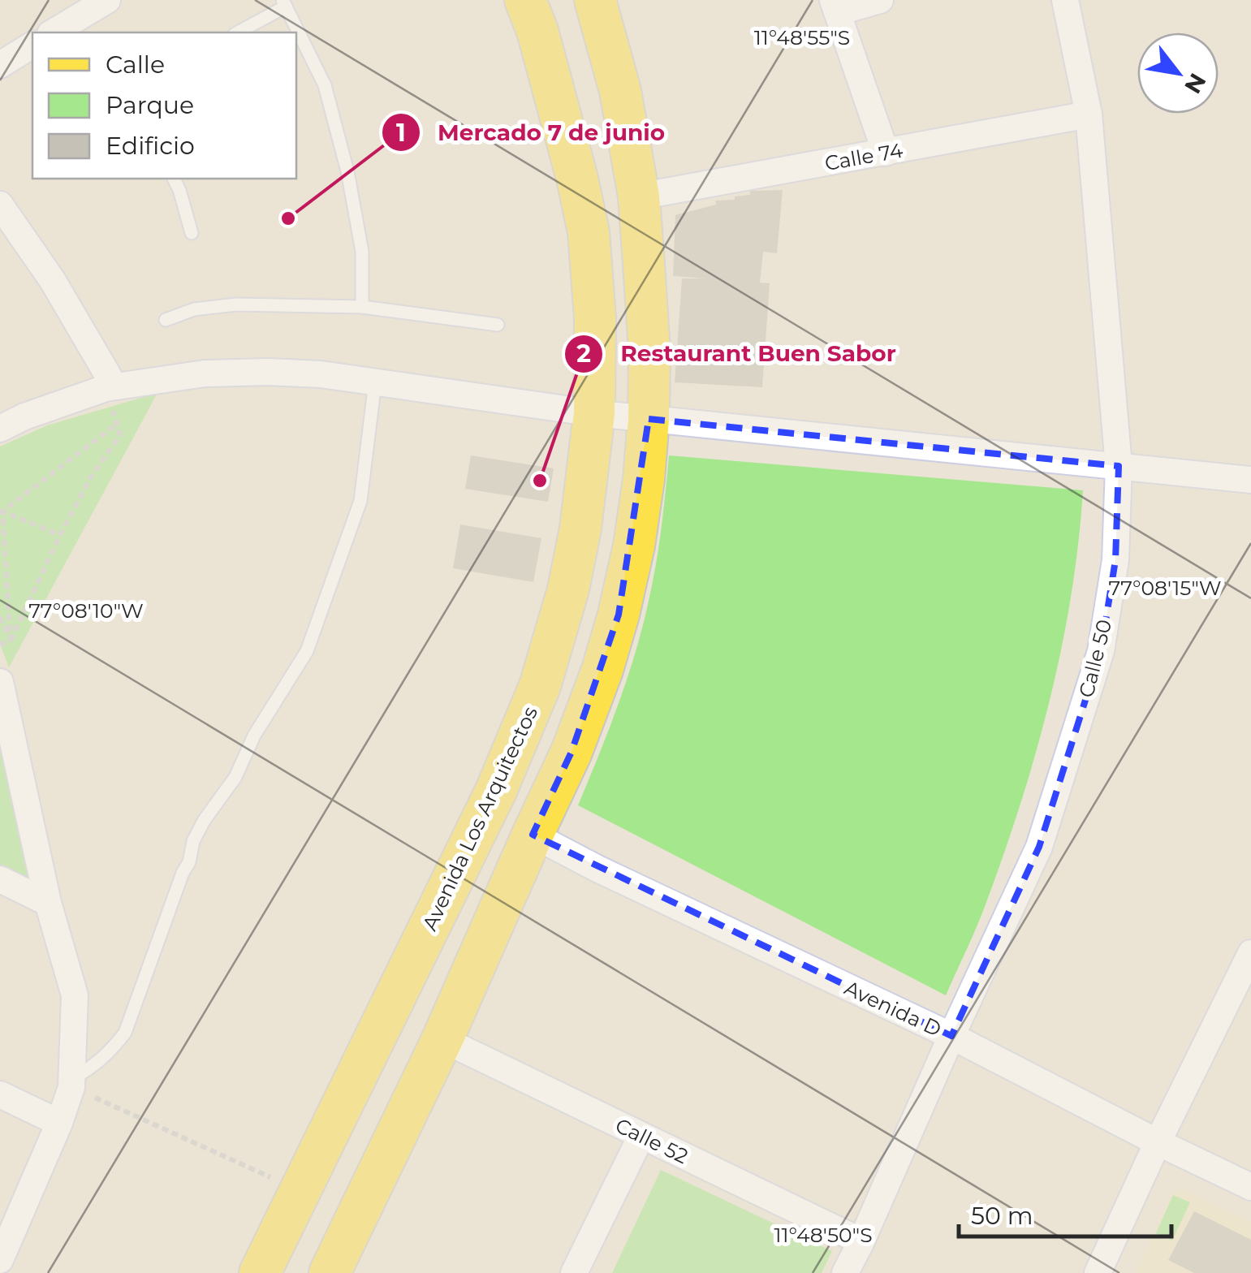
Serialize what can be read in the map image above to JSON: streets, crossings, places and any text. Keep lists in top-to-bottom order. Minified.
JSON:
{"streets":{"main road":["Avenida Los Arquitectos"],"street":["Calle 74","Calle 50","Avenida D","Calle 52"]},"crossings":[["Calle 74","Calle 50"],["Calle 50","Avenida D"],["Calle 50","Calle 52"]],"places":["Mercado 7 de junio","Restaurant Buen Sabor"],"legend":["Calle","Parque","Edificio"],"scale_bar":"50 m","north":"bottom right","coordinates":["11°48'55\"S","77°08'15\"W","77°08'10\"W","11°48'50\"S"]}
